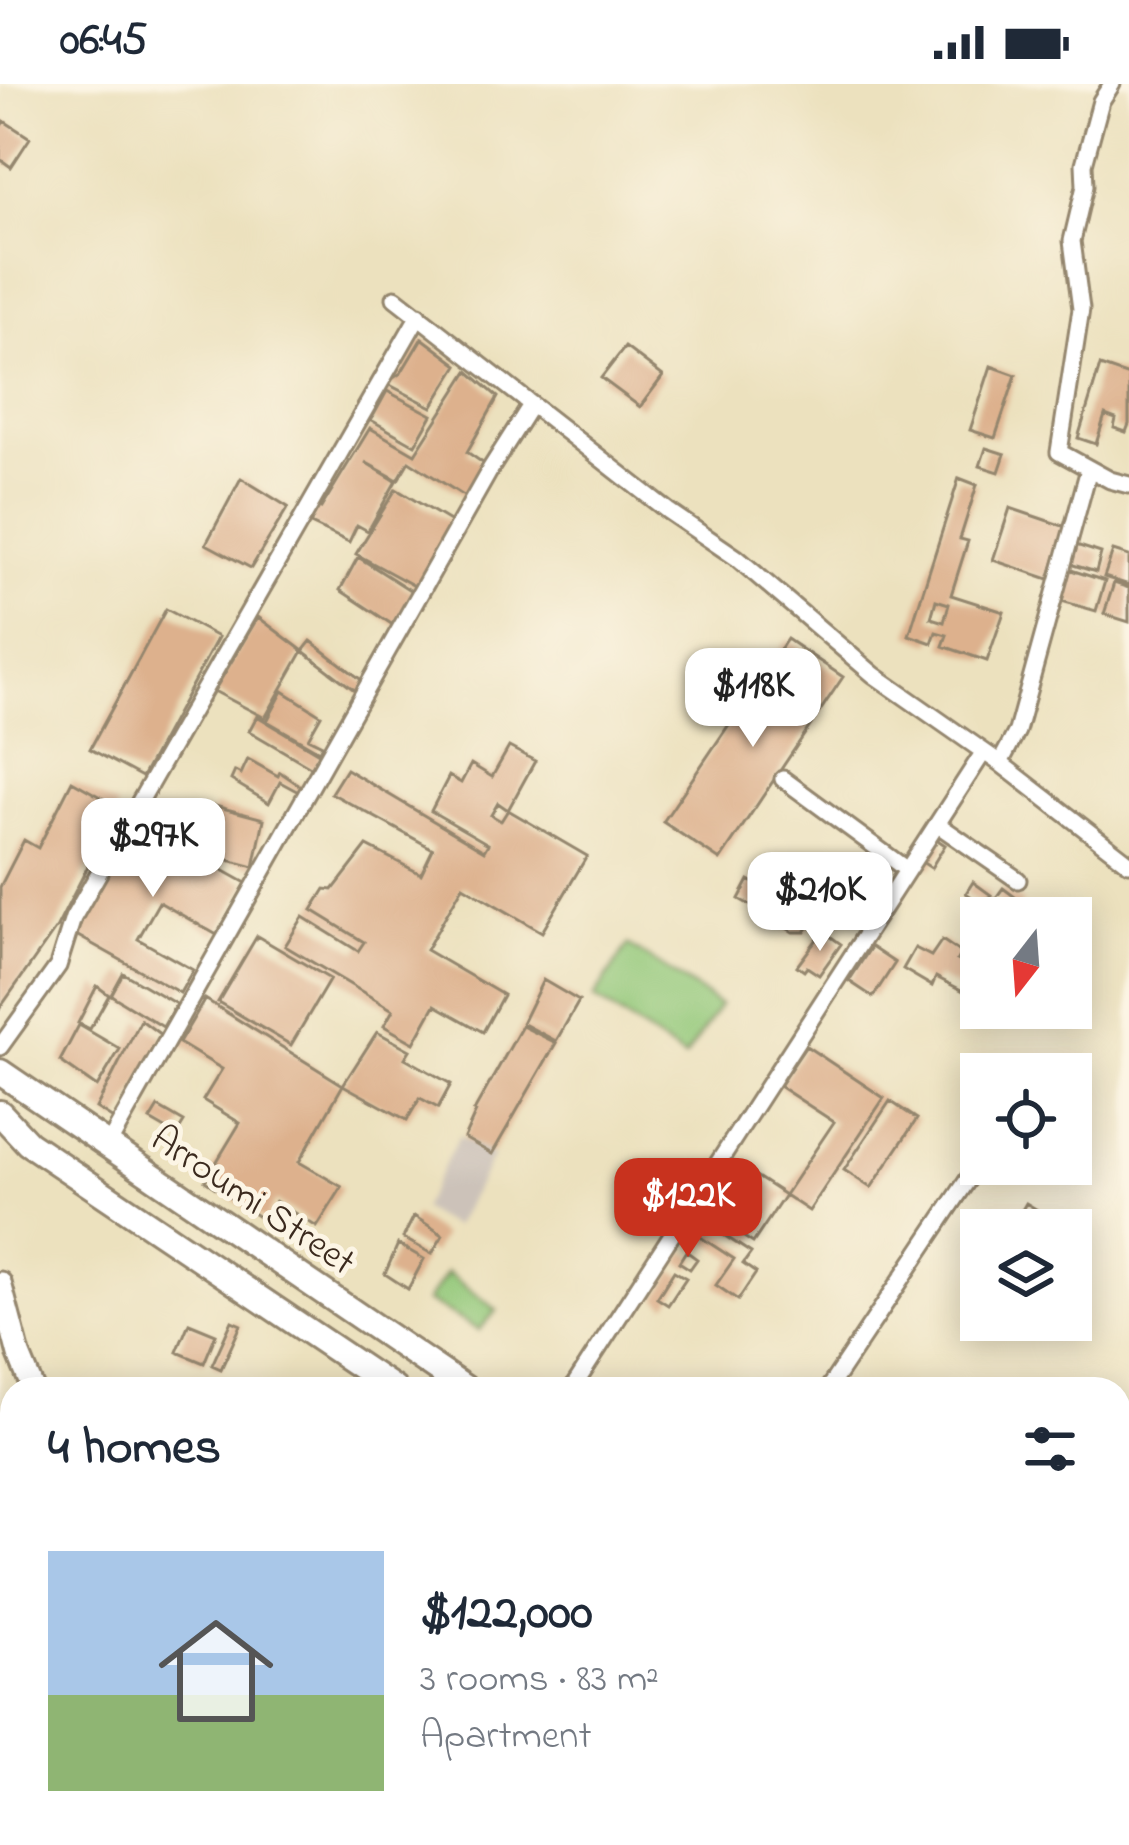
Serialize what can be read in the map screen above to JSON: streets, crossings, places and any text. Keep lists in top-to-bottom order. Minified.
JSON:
{"streets":{"main road":["Arroumi Street"]},"north":"bottom","page":{"status":"06:45","price":["$118K","$297K","$210K","$122K"],"heading":"4 homes","list":[{"name":"$122,000","note":"3 rooms · 83 m² · Apartment"}]}}
